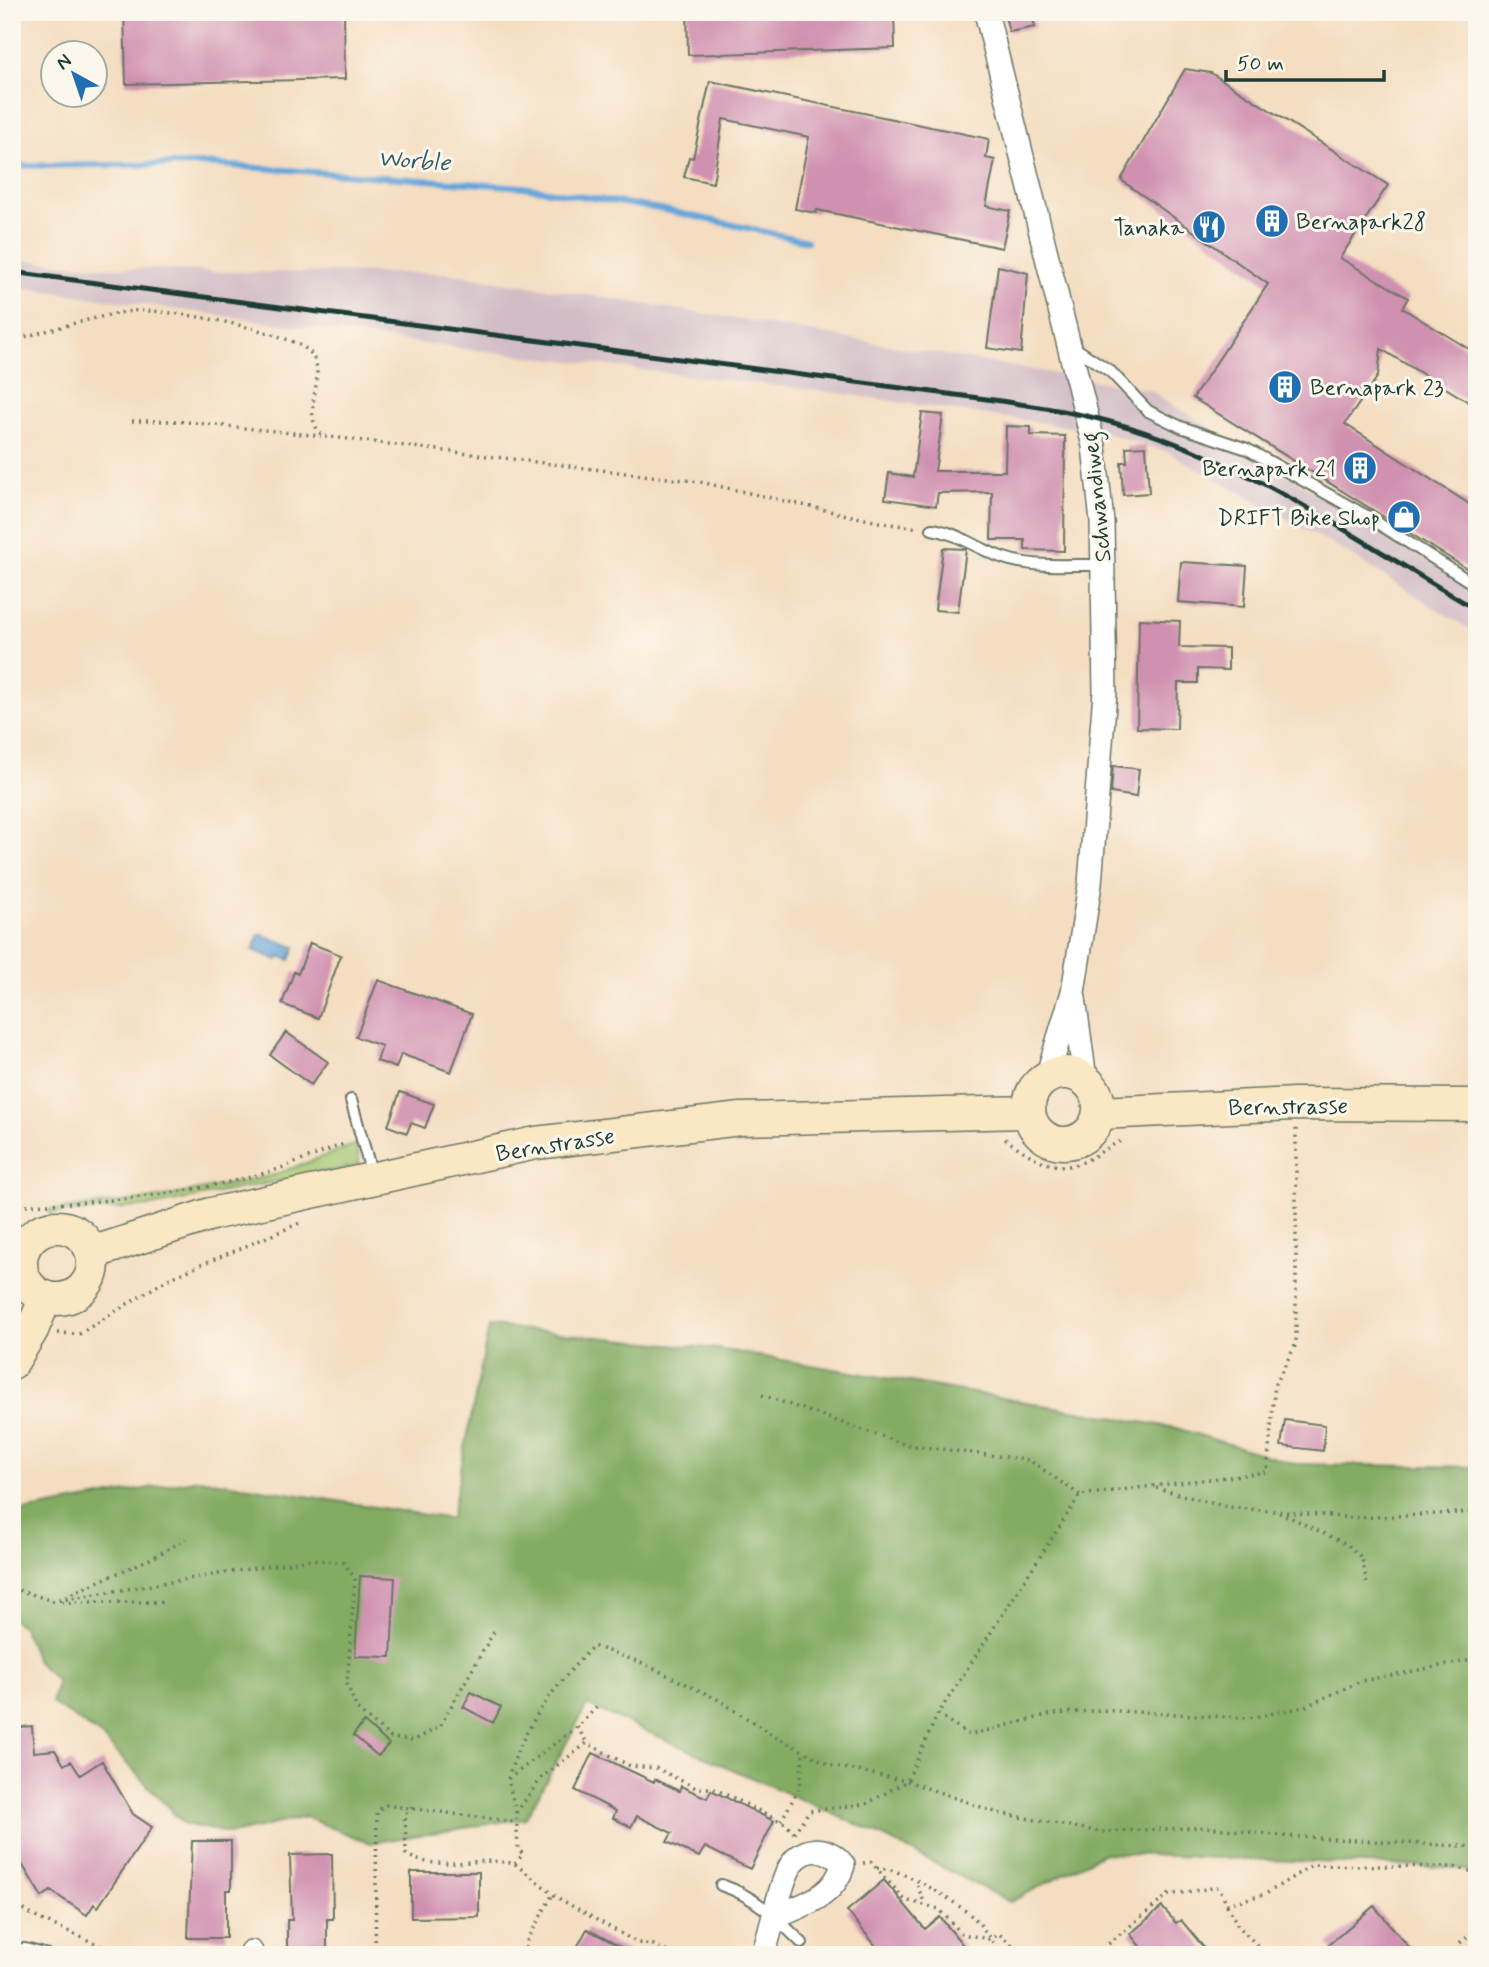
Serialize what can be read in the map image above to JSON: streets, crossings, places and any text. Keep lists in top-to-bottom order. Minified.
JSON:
{"streets":{"main road":["Bernstrasse"],"street":["Schwandiweg"]},"crossings":[["Schwandiweg","Bernstrasse"]],"water":["Worble"],"places":{"building":["Bernapark28","Bernapark 23","Bernapark 21"],"restaurant":["Tanaka"],"shop":["DRIFT Bike Shop"]},"scale_bar":"50 m","north":"top left"}
